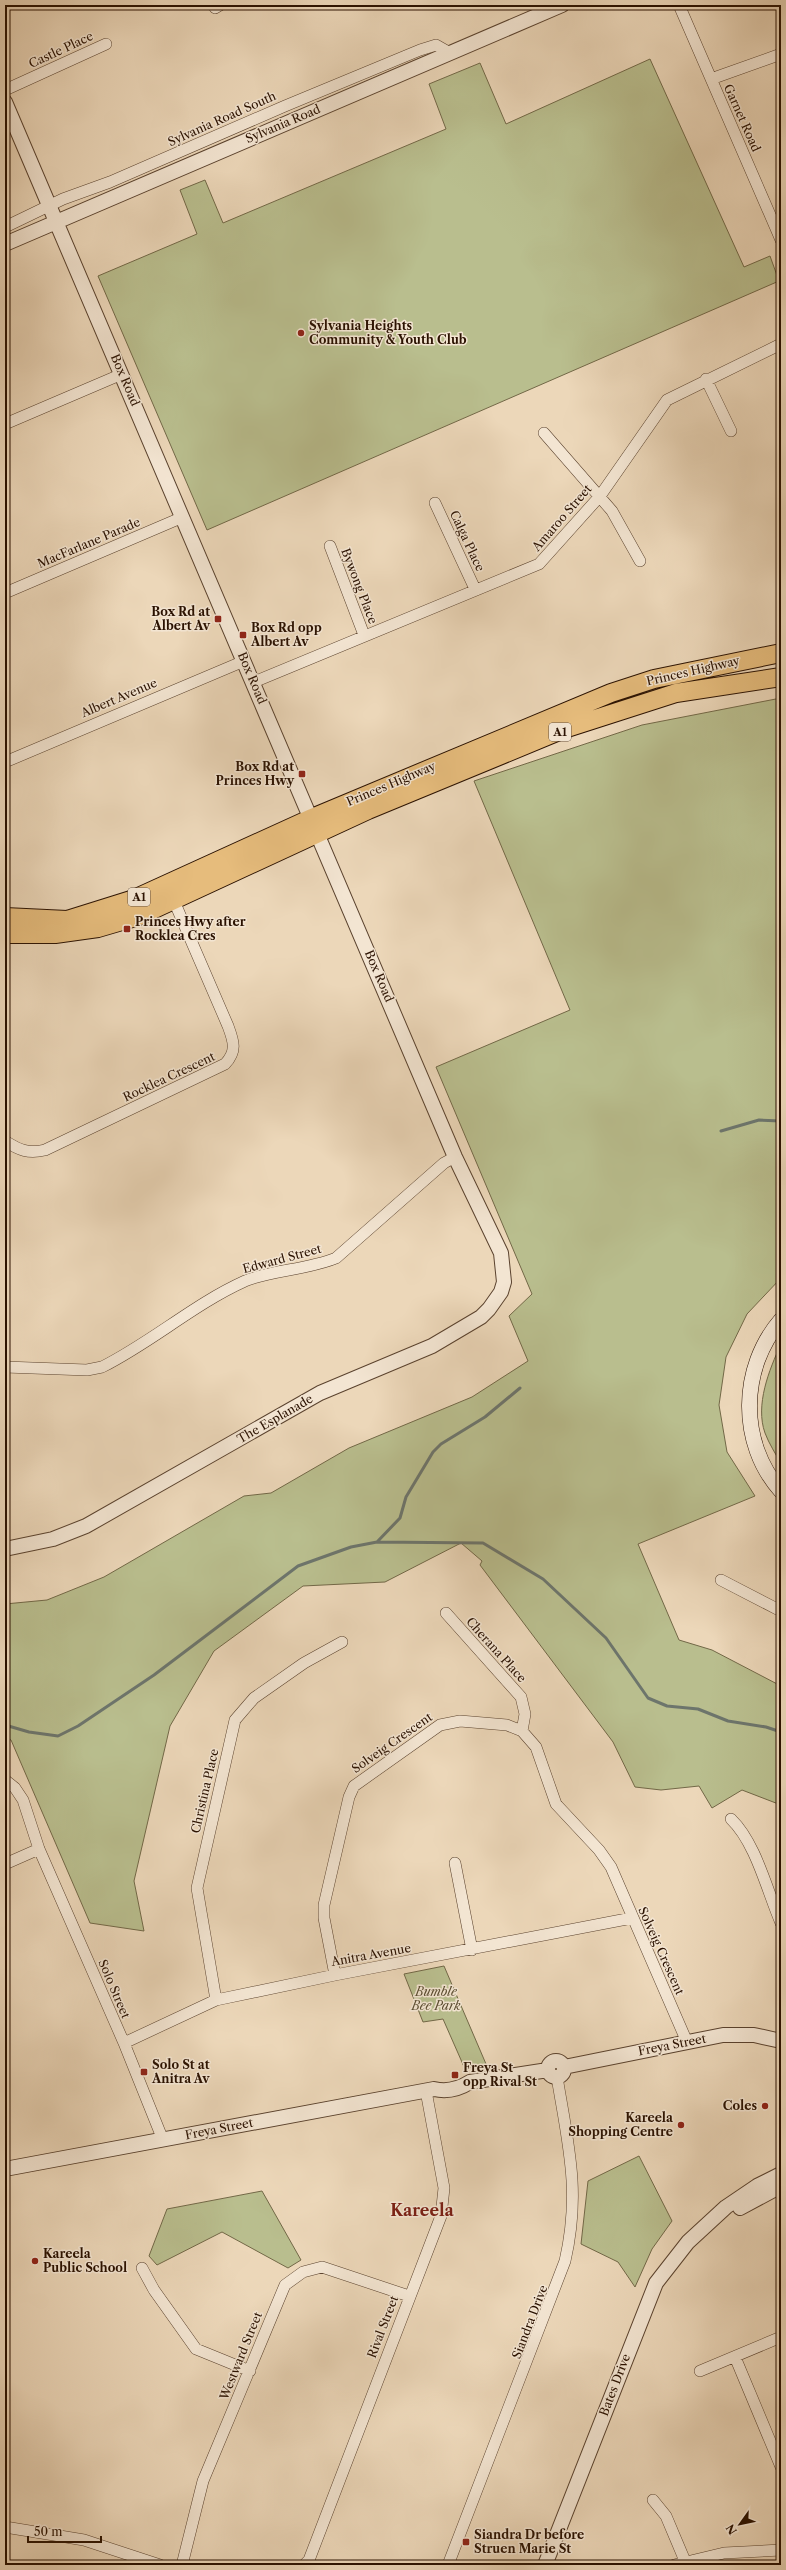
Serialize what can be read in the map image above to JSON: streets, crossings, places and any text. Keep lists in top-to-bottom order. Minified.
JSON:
{"streets":{"highway":["Princes Highway","A1"],"street":["Castle Place","Garnet Road","Sylvania Road South","Sylvania Road","Box Road","Amaroo Street","Calga Place","MacFarlane Parade","Bywong Place","Albert Avenue","Rocklea Crescent","Edward Street","The Esplanade","Cherana Place","Solveig Crescent","Christina Place","Anitra Avenue","Solo Street","Freya Street","Siandra Drive","Rival Street","Westward Street","Bates Drive"]},"crossings":[["Sylvania Road South","Sylvania Road"],["Sylvania Road South","Box Road"],["Sylvania Road","Box Road"],["Box Road","Amaroo Street"],["Box Road","MacFarlane Parade"],["Box Road","Princes Highway"],["Box Road","Albert Avenue"],["Box Road","Edward Street"],["Box Road","The Esplanade"],["Amaroo Street","Calga Place"],["Amaroo Street","Bywong Place"],["Princes Highway","Rocklea Crescent"],["Cherana Place","Solveig Crescent"],["Solveig Crescent","Anitra Avenue"],["Solveig Crescent","Freya Street"],["Christina Place","Anitra Avenue"],["Anitra Avenue","Solo Street"],["Solo Street","Freya Street"],["Freya Street","Siandra Drive"],["Freya Street","Rival Street"],["Rival Street","Westward Street"]],"districts":["Kareela"],"parks":["Bumble Bee Park"],"places":{"other":["Sylvania Heights Community & Youth Club","Coles","Kareela Shopping Centre","Kareela Public School"],"transit":["Box Rd at Albert Av","Box Rd opp Albert Av","Box Rd at Princes Hwy","Princes Hwy after Rocklea Cres","Solo St at Anitra Av","Freya St opp Rival St","Siandra Dr before Struen Marie St"]},"scale_bar":"50 m","north":"bottom left"}
